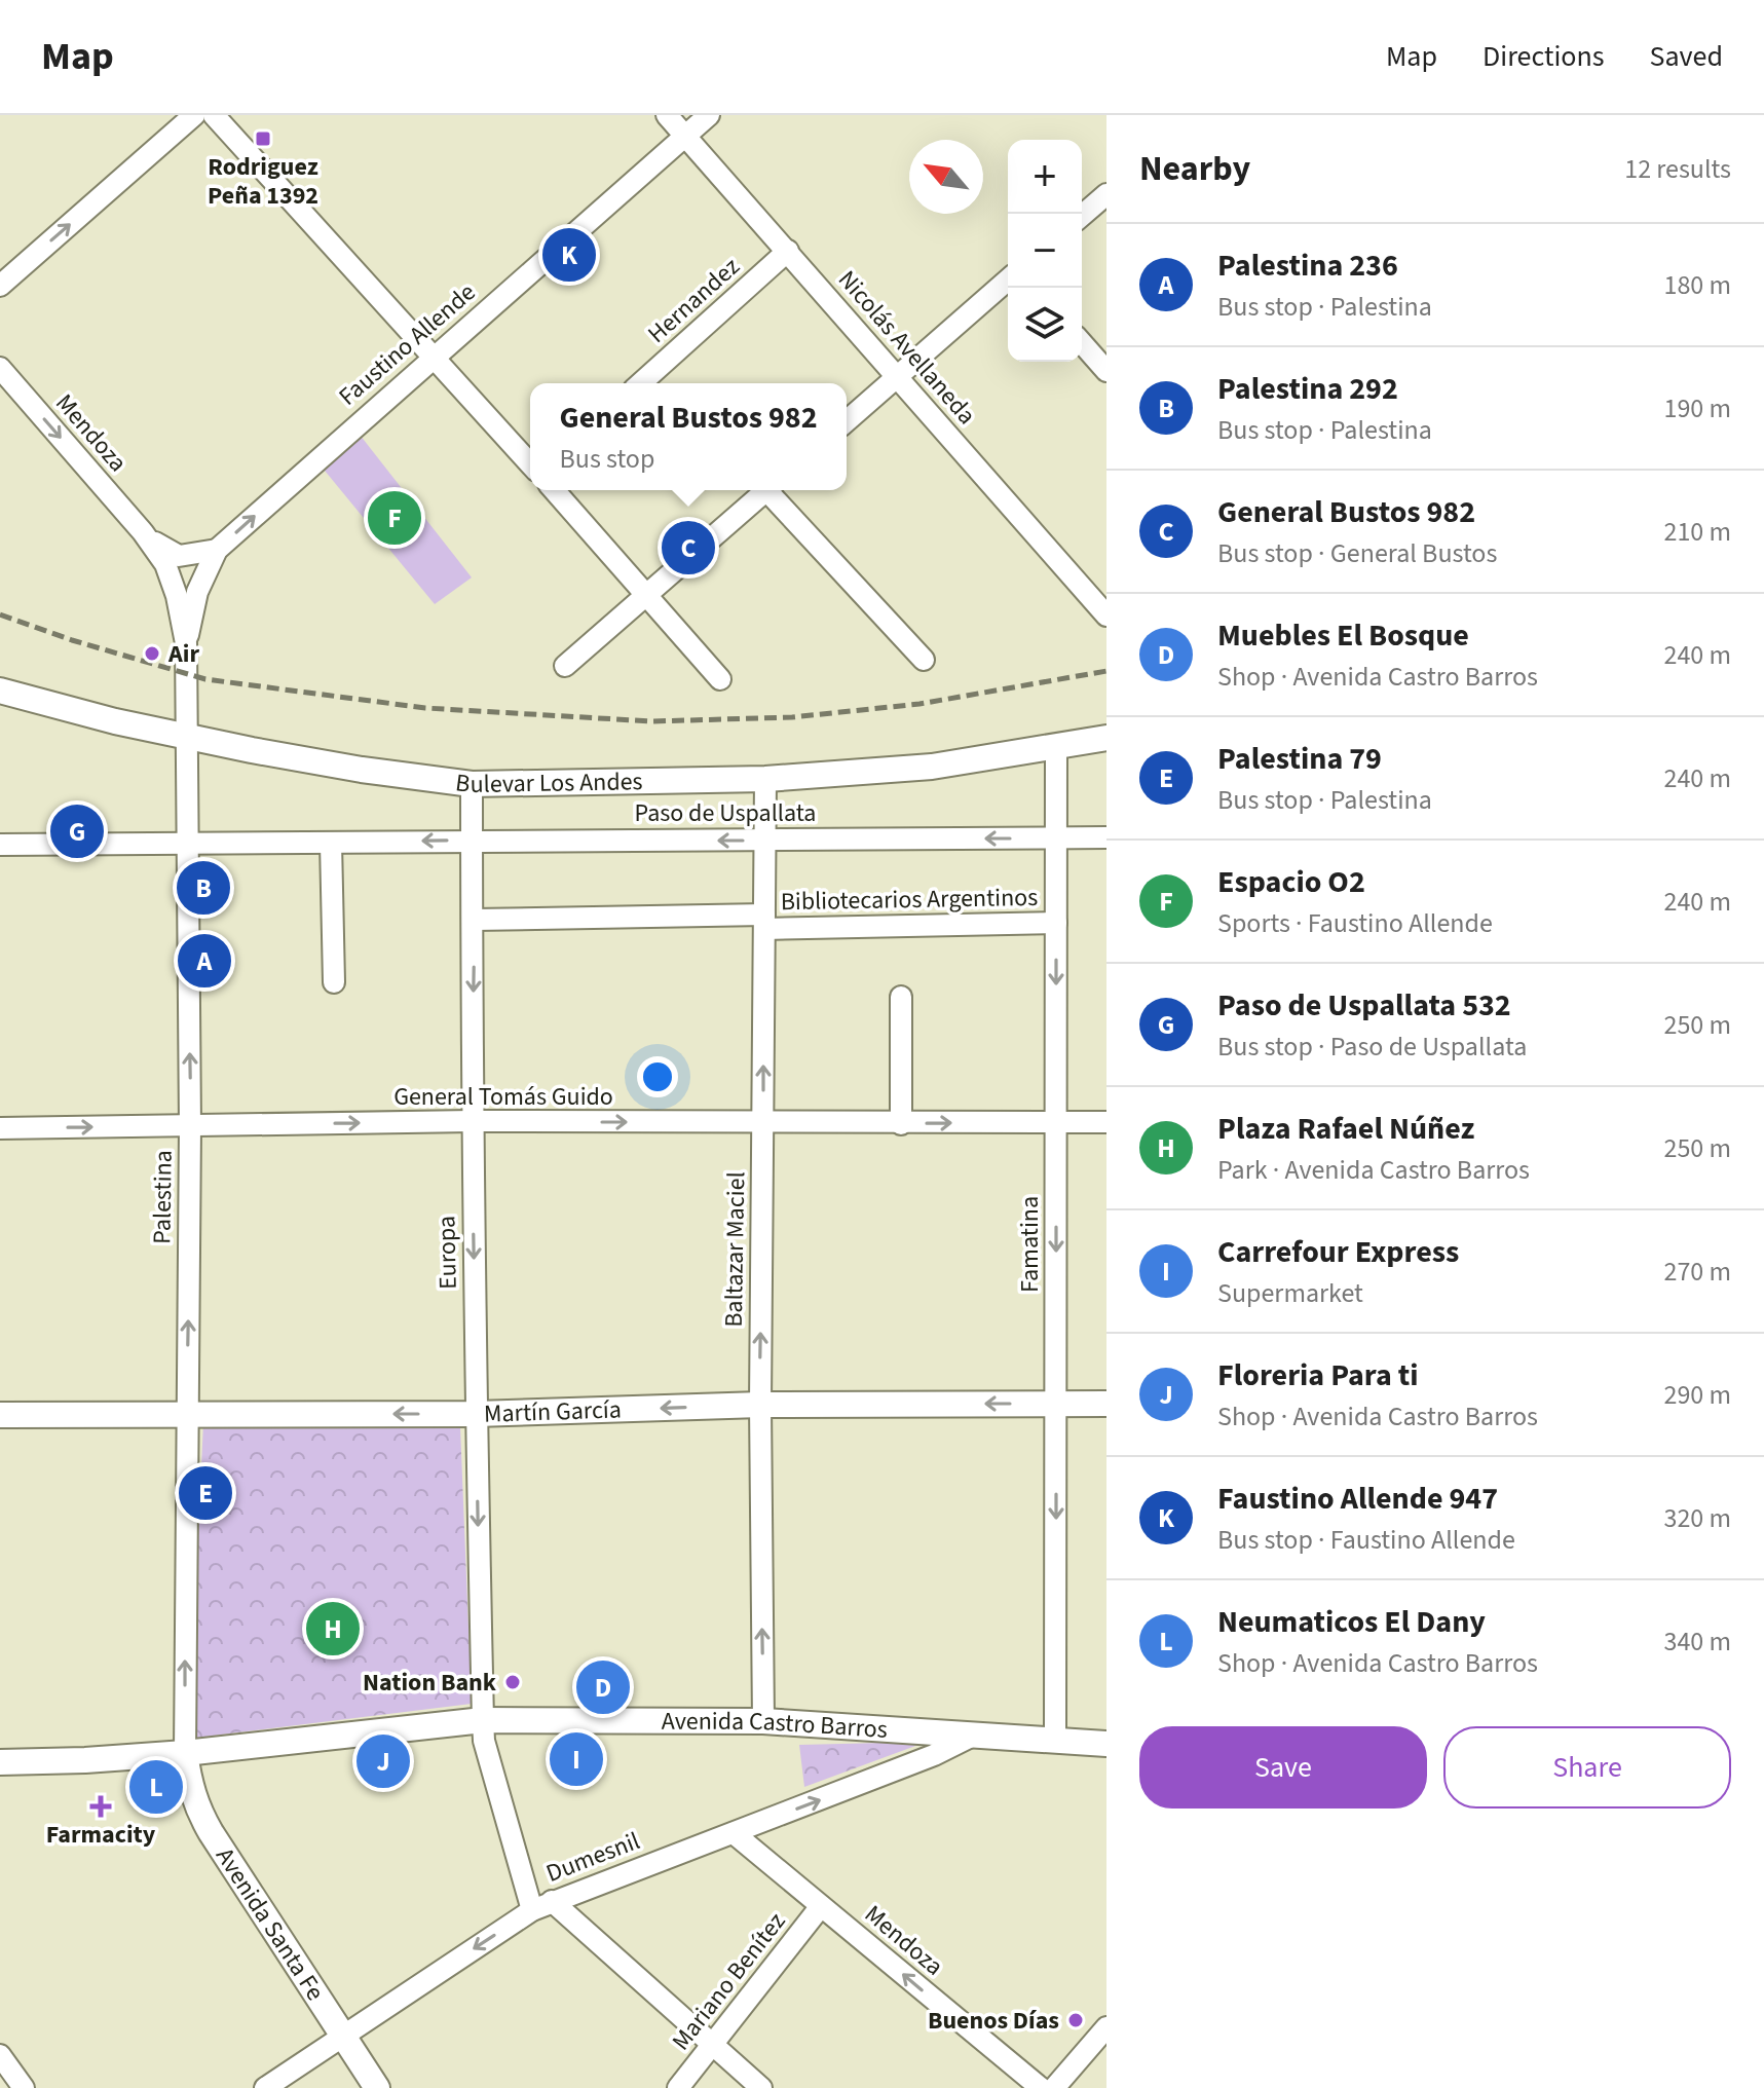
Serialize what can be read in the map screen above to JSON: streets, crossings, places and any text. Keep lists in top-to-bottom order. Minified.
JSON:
{"streets":{"main road":["Bulevar Los Andes","Martín García","Avenida Castro Barros","Avenida Santa Fe"],"street":["Hernandez","Faustino Allende","Nicolás Avellaneda","Mendoza","Paso de Uspallata","Bibliotecarios Argentinos","General Tomás Guido","Palestina","Famatina","Baltazar Maciel","Europa","Dumesnil","Mariano Benítez"]},"crossings":[["Hernandez","Nicolás Avellaneda"],["Faustino Allende","Nicolás Avellaneda"],["Faustino Allende","Mendoza"],["Faustino Allende","Palestina"],["Mendoza","Palestina"],["Mendoza","Dumesnil"],["Mendoza","Mariano Benítez"],["Bulevar Los Andes","Palestina"],["Bulevar Los Andes","Famatina"],["Bulevar Los Andes","Baltazar Maciel"],["Bulevar Los Andes","Europa"],["Paso de Uspallata","Palestina"],["Paso de Uspallata","Famatina"],["Paso de Uspallata","Baltazar Maciel"],["Paso de Uspallata","Europa"],["Bibliotecarios Argentinos","Famatina"],["Bibliotecarios Argentinos","Baltazar Maciel"],["Bibliotecarios Argentinos","Europa"],["General Tomás Guido","Palestina"],["General Tomás Guido","Famatina"],["General Tomás Guido","Baltazar Maciel"],["General Tomás Guido","Europa"],["Palestina","Martín García"],["Palestina","Avenida Castro Barros"],["Palestina","Avenida Santa Fe"],["Famatina","Martín García"],["Famatina","Avenida Castro Barros"],["Baltazar Maciel","Martín García"],["Baltazar Maciel","Avenida Castro Barros"],["Europa","Martín García"],["Europa","Avenida Castro Barros"],["Europa","Dumesnil"],["Avenida Castro Barros","Dumesnil"],["Avenida Castro Barros","Avenida Santa Fe"],["Dumesnil","Avenida Santa Fe"]],"one_way":["Faustino Allende","Paso de Uspallata","General Tomás Guido","Palestina","Famatina","Baltazar Maciel","Europa","Martín García"],"places":{"transit":["Rodriguez Peña 1392"],"other":["Air","Nation Bank","Buenos Días"],"health":["Farmacity"]},"north":"top left","page":{"header":"Map","nav":["Map","Directions","Saved"],"heading":["Nearby","12 results"],"map_buttons":["+","−"],"list":[{"mark":"A","name":"Palestina 236","note":"Bus stop · Palestina","value":"180 m"},{"mark":"B","name":"Palestina 292","note":"Bus stop · Palestina","value":"190 m"},{"mark":"C","name":"General Bustos 982","note":"Bus stop · General Bustos","value":"210 m"},{"mark":"D","name":"Muebles El Bosque","note":"Shop · Avenida Castro Barros","value":"240 m"},{"mark":"E","name":"Palestina 79","note":"Bus stop · Palestina","value":"240 m"},{"mark":"F","name":"Espacio O2","note":"Sports · Faustino Allende","value":"240 m"},{"mark":"G","name":"Paso de Uspallata 532","note":"Bus stop · Paso de Uspallata","value":"250 m"},{"mark":"H","name":"Plaza Rafael Núñez","note":"Park · Avenida Castro Barros","value":"250 m"},{"mark":"I","name":"Carrefour Express","note":"Supermarket","value":"270 m"},{"mark":"J","name":"Floreria Para ti","note":"Shop · Avenida Castro Barros","value":"290 m"},{"mark":"K","name":"Faustino Allende 947","note":"Bus stop · Faustino Allende","value":"320 m"},{"mark":"L","name":"Neumaticos El Dany","note":"Shop · Avenida Castro Barros","value":"340 m"}],"pins":["K","F","C","G","B","A","E","H","D","I","J","L"],"popup":["General Bustos 982","Bus stop"],"buttons":["Save","Share"]}}
